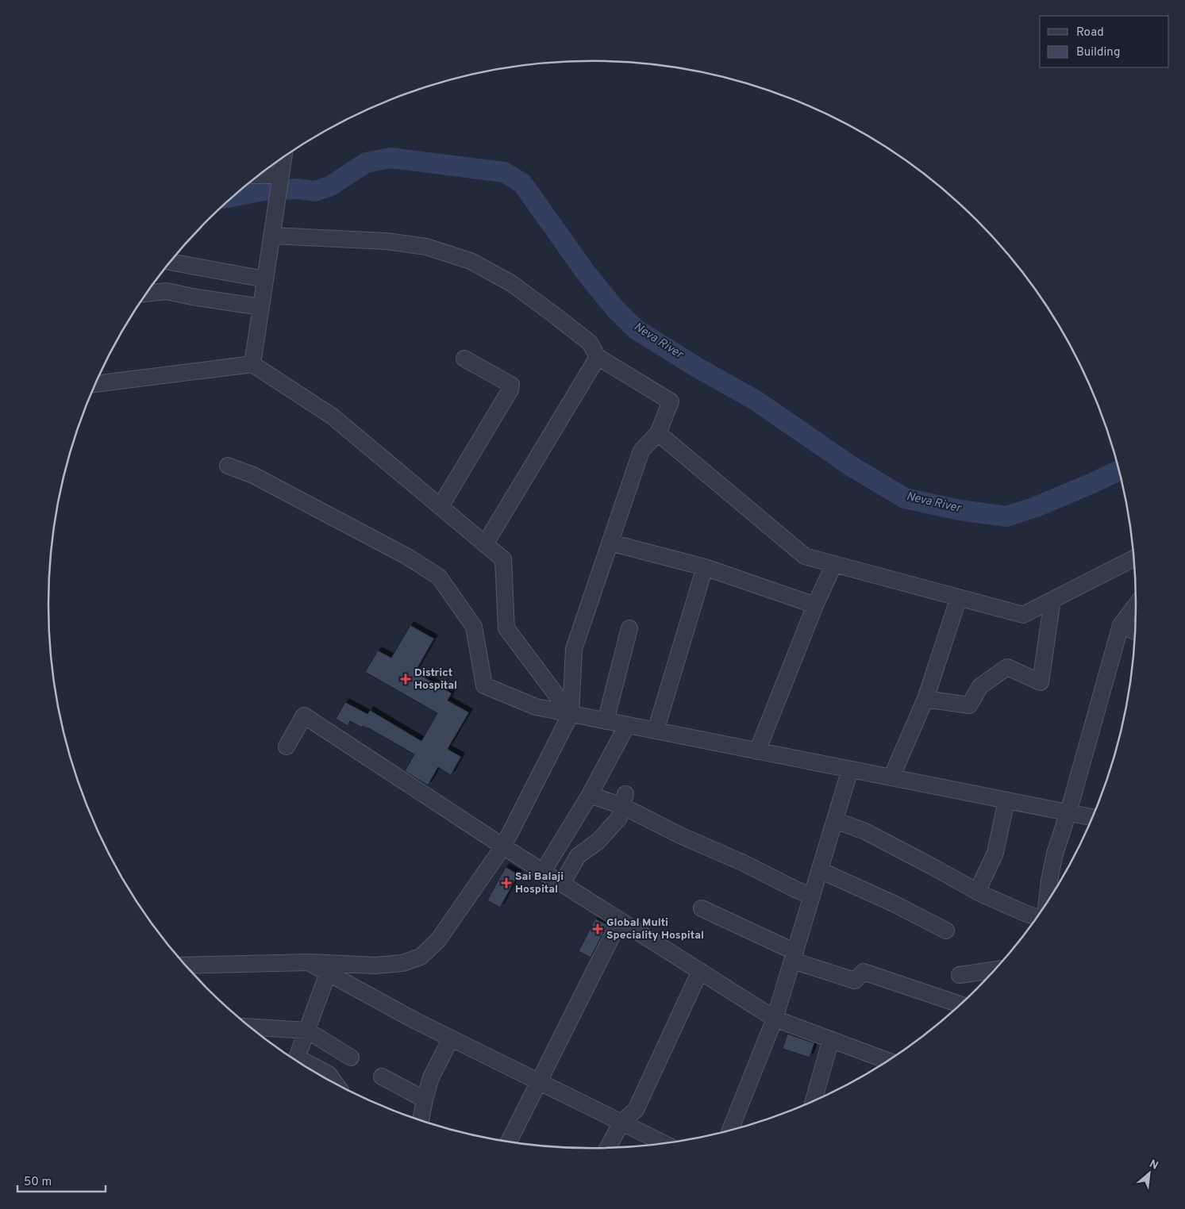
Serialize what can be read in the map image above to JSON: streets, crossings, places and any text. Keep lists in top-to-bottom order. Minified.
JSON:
{"water":["Neva River"],"places":{"health":["District Hospital","Sai Balaji Hospital","Global Multi Speciality Hospital"]},"legend":["Road","Building"],"scale_bar":"50 m","north":"top right"}
